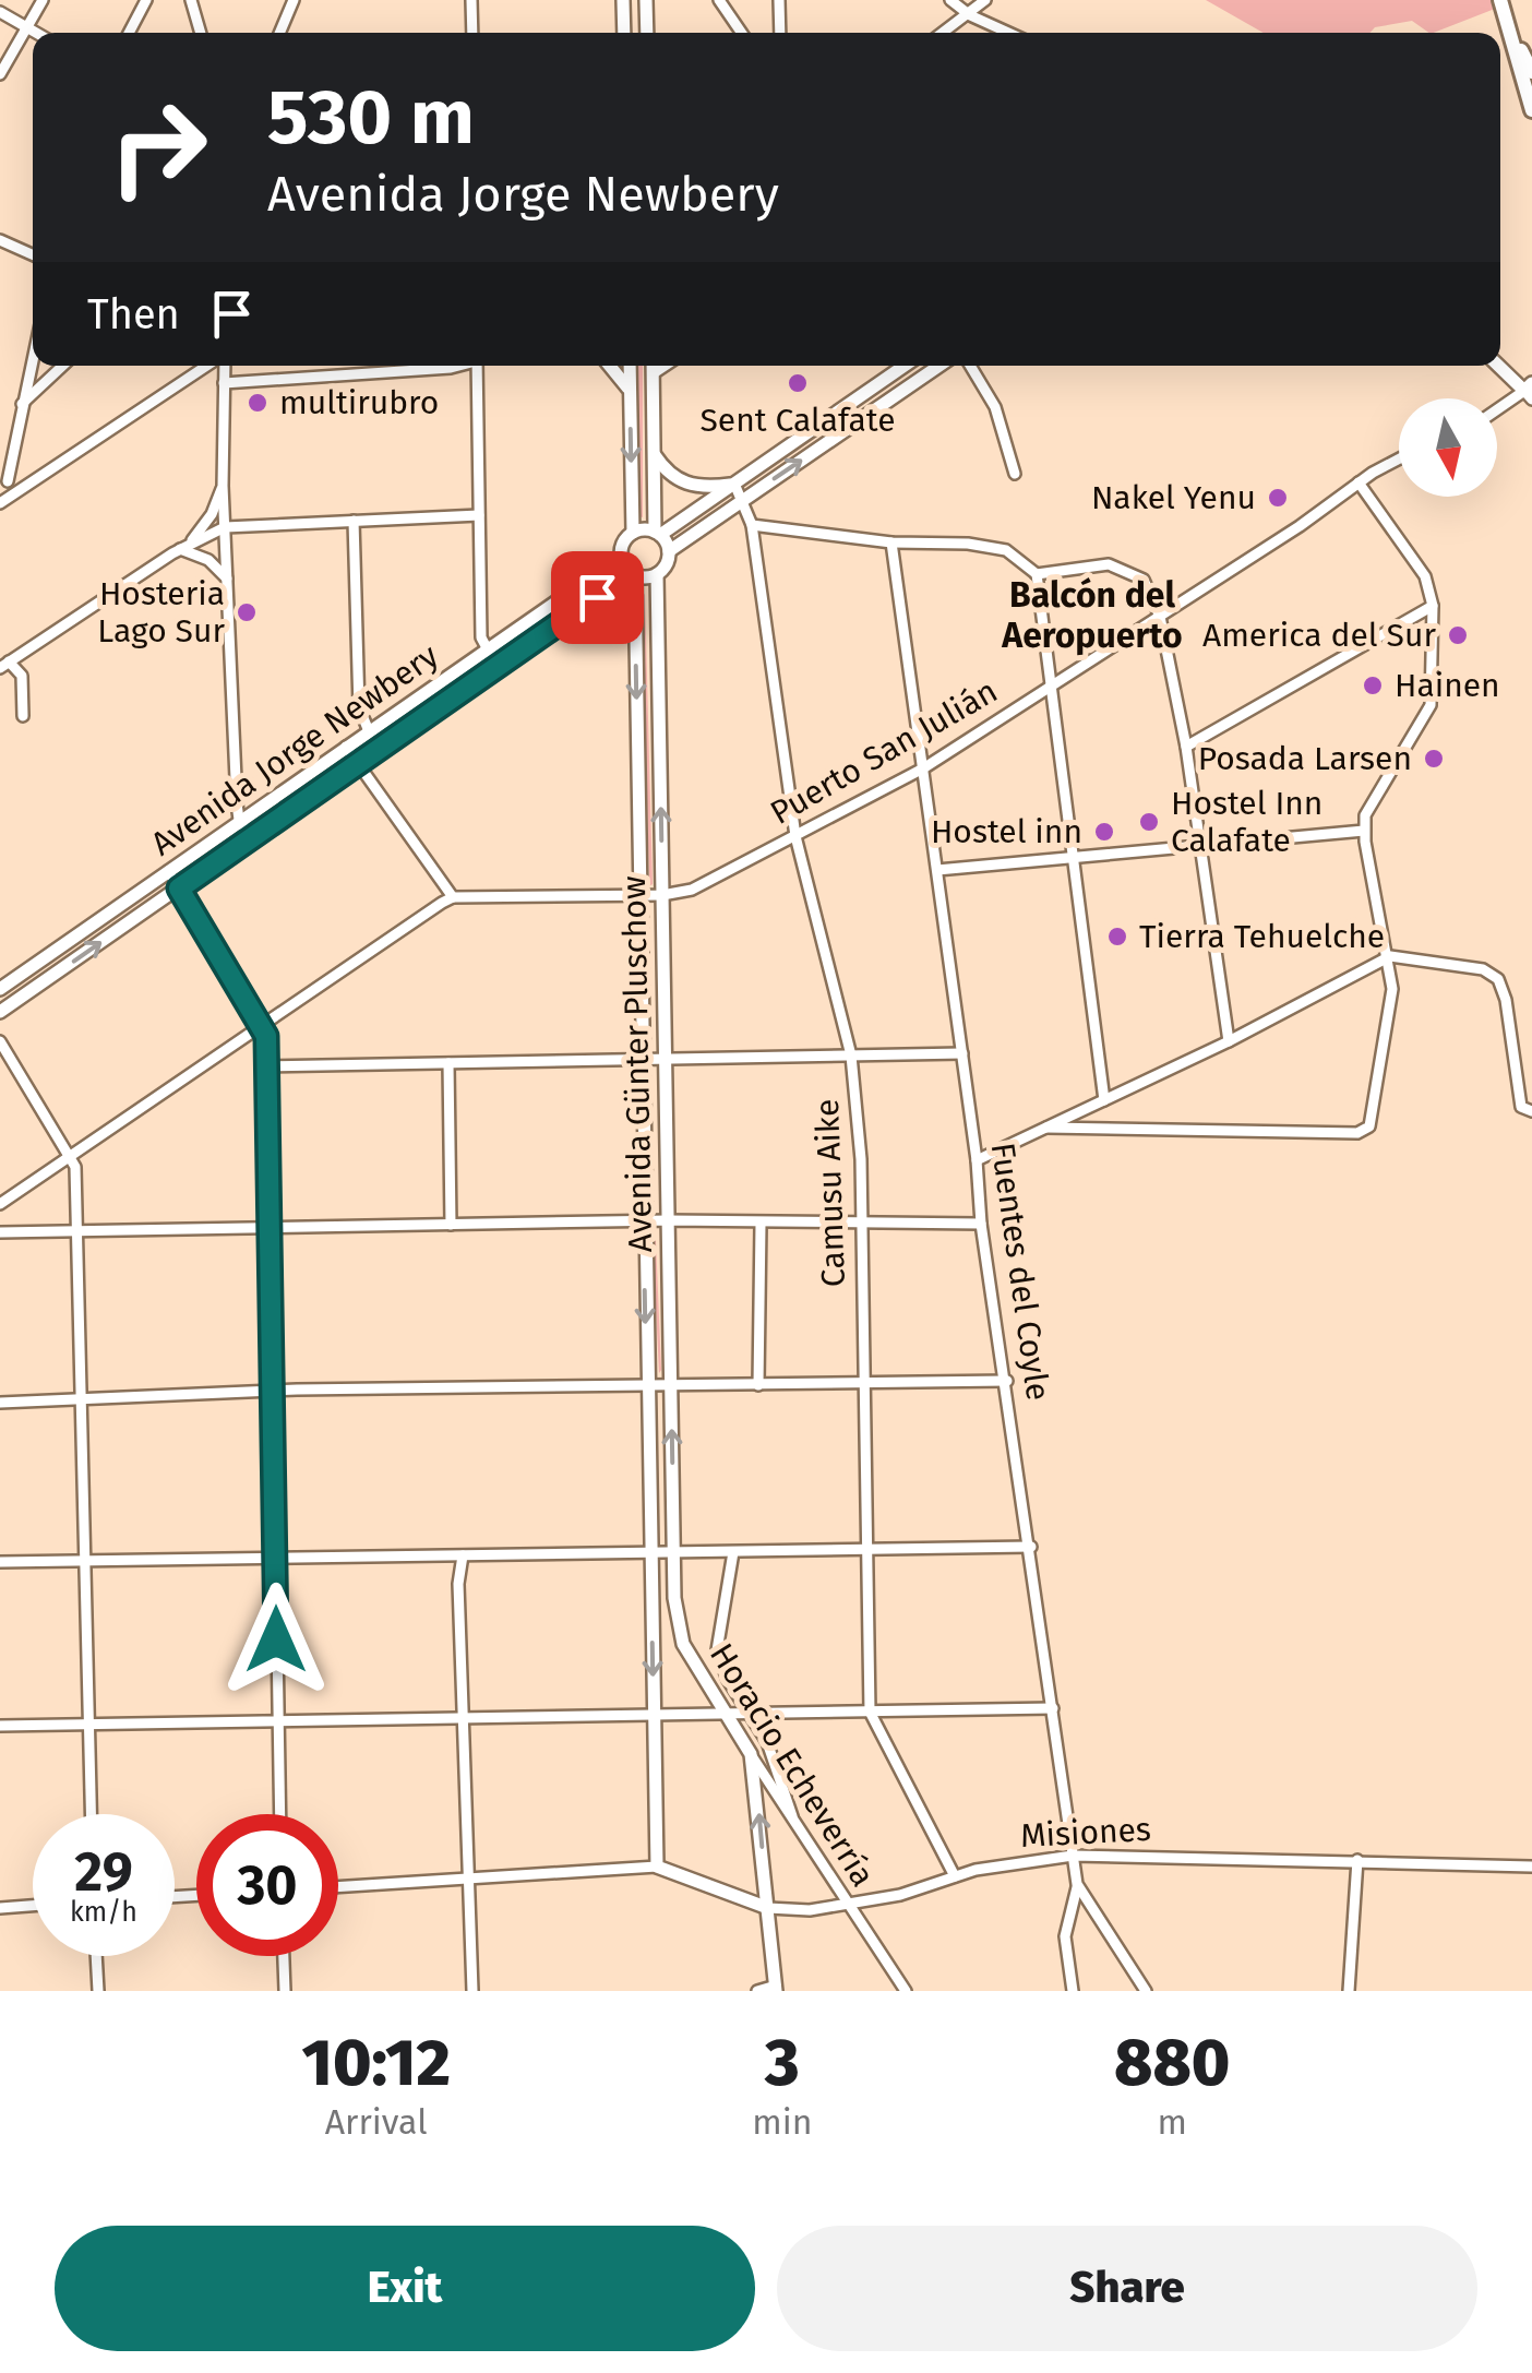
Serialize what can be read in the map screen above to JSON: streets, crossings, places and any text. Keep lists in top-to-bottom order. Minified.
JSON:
{"streets":{"street":["Avenida Jorge Newbery","Puerto San Julián","Avenida Günter Pluschow","Camusu Aike","Fuentes del Coyle","Horacio Echeverría","Misiones"]},"crossings":[["Avenida Jorge Newbery","Avenida Günter Pluschow"],["Puerto San Julián","Avenida Günter Pluschow"],["Puerto San Julián","Camusu Aike"],["Puerto San Julián","Fuentes del Coyle"],["Avenida Günter Pluschow","Horacio Echeverría"],["Avenida Günter Pluschow","Misiones"],["Camusu Aike","Misiones"],["Fuentes del Coyle","Misiones"],["Horacio Echeverría","Misiones"]],"districts":["Balcón del Aeropuerto"],"places":["Sent Calafate","multirubro","Nakel Yenu","Hosteria Lago Sur","America del Sur","Hainen","Posada Larsen","Hostel Inn Calafate","Hostel inn","Tierra Tehuelche"],"north":"bottom","page":{"turn":["530 m","Avenida Jorge Newbery"],"then":"Then","speed":"29 km/h","limit":"30","eta":["10:12","Arrival","3","min","880","m"],"buttons":["Exit","Share"]}}
